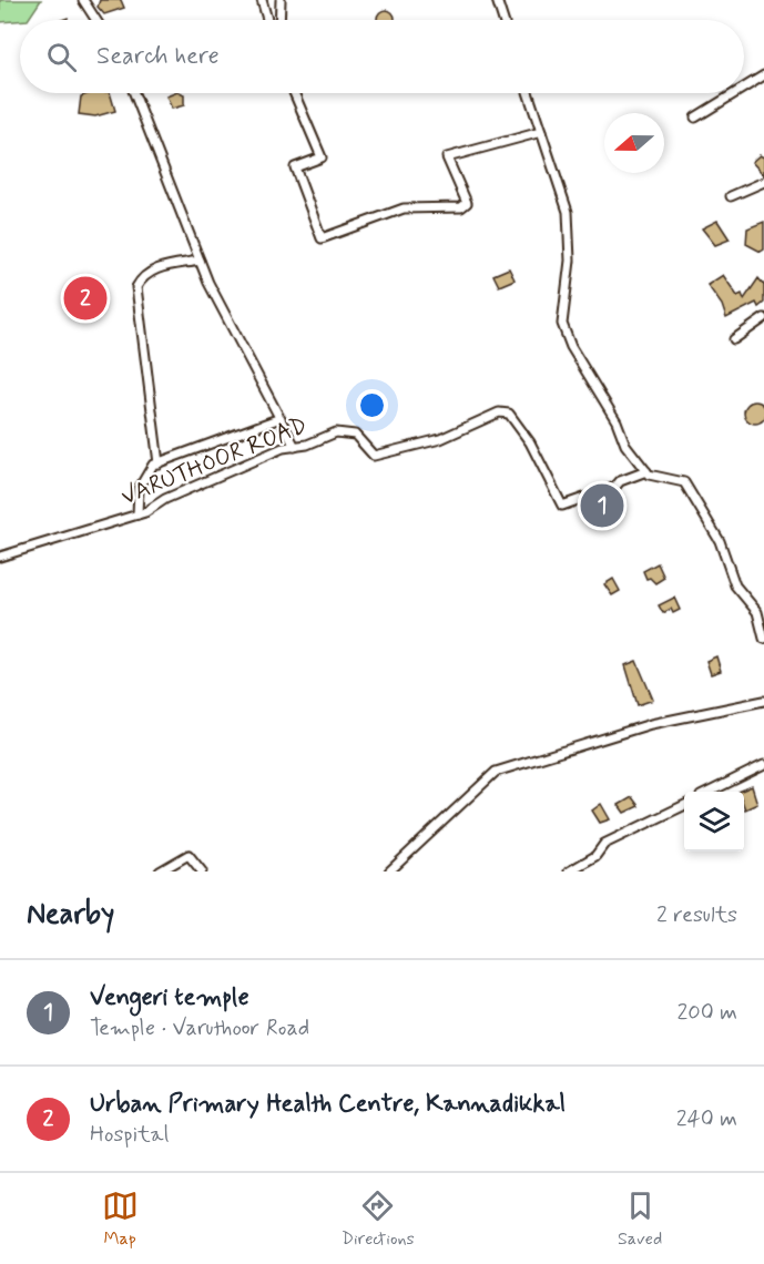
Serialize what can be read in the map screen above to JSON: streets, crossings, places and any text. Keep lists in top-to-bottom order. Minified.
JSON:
{"streets":{"street":["VARUTHOOR ROAD"]},"north":"left","page":{"search":"Search here","pins":["2","1"],"heading":["Nearby","2 results"],"list":[{"mark":"1","name":"Vengeri temple","note":"Temple · Varuthoor Road","value":"200 m"},{"mark":"2","name":"Urban Primary Health Centre, Kannadikkal","note":"Hospital","value":"240 m"}],"nav":["Map","Directions","Saved"]}}
